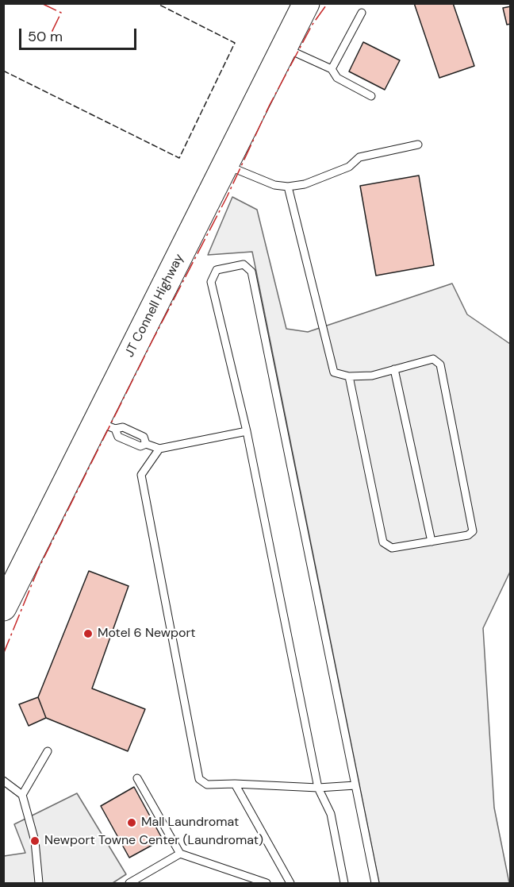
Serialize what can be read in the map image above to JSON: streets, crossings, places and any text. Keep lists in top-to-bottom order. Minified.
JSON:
{"streets":{"highway":["JT Connell Highway"]},"places":["Motel 6 Newport","Mall Laundromat","Newport Towne Center (Laundromat)"],"scale_bar":"50 m"}
